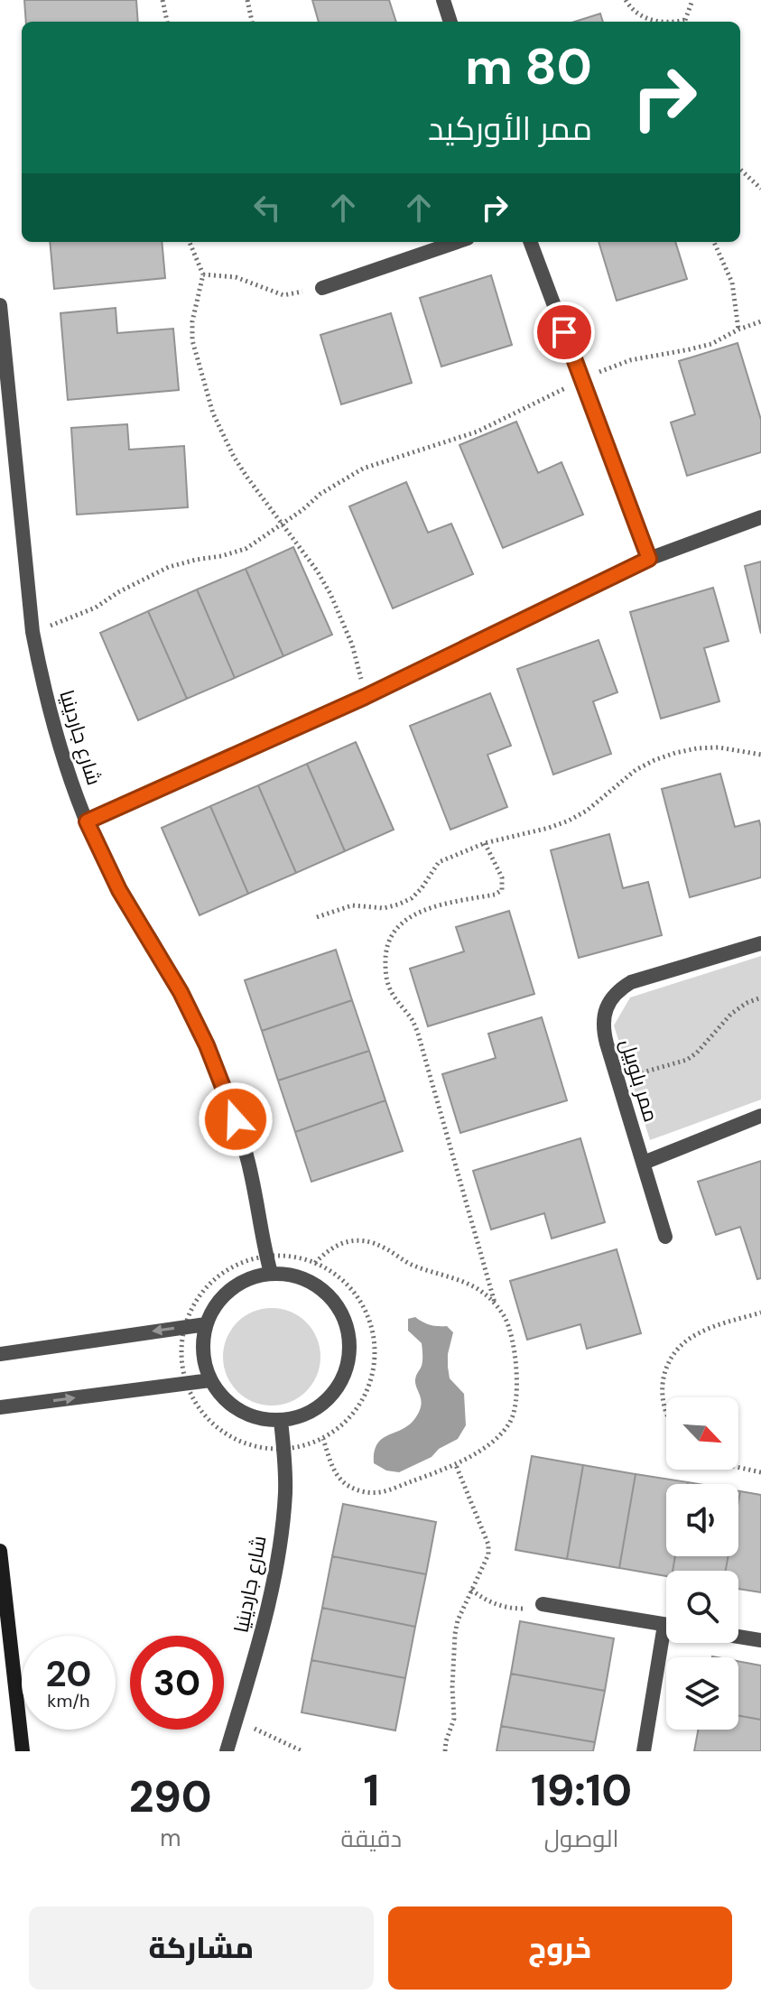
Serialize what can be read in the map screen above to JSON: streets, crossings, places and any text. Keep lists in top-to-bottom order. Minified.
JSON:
{"streets":{"street":["شارع جاردينيا","ممر بلوبيل"]},"north":"bottom right","page":{"turn":["80 m","ممر الأوركيد"],"speed":"20 km/h","limit":"30","eta":["19:10","الوصول","1","دقيقة","290","m"],"buttons":["خروج","مشاركة"]}}
